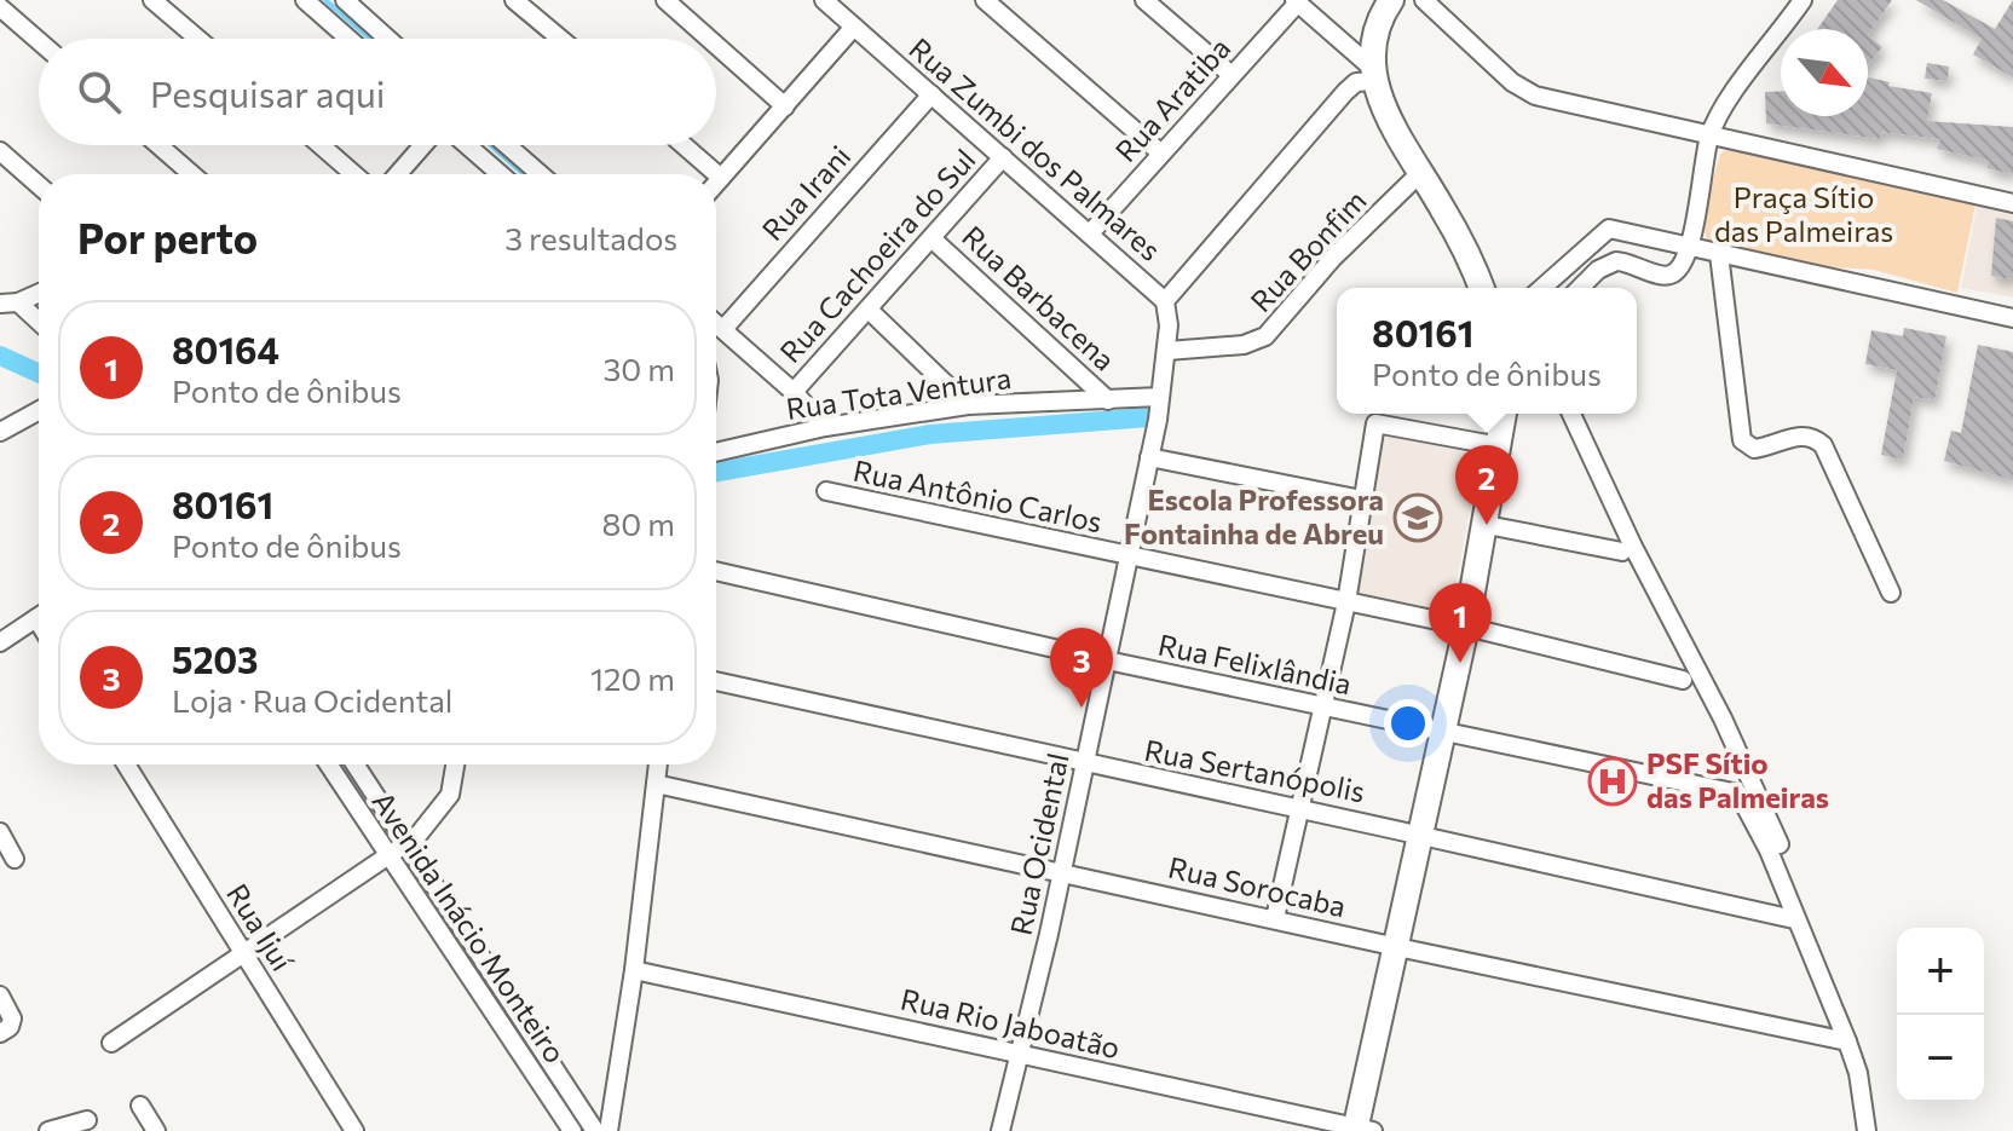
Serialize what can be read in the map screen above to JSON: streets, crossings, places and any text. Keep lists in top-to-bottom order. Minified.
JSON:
{"streets":{"street":["Rua Aratiba","Rua Zumbi dos Palmares","Rua Irani","Rua Bonfim","Rua Cachoeira do Sul","Rua Barbacena","Rua Tota Ventura","Rua Antônio Carlos","Rua Felixlândia","Rua Sertanópolis","Rua Ocidental","Rua Sorocaba","Rua Ijuí","Avenida Inácio Monteiro","Rua Rio Jaboatão"]},"crossings":[["Rua Aratiba","Rua Zumbi dos Palmares"],["Rua Zumbi dos Palmares","Rua Irani"],["Rua Zumbi dos Palmares","Rua Cachoeira do Sul"],["Rua Zumbi dos Palmares","Rua Ocidental"],["Rua Bonfim","Rua Ocidental"],["Rua Cachoeira do Sul","Rua Barbacena"],["Rua Barbacena","Rua Tota Ventura"],["Rua Tota Ventura","Rua Ocidental"],["Rua Antônio Carlos","Rua Ocidental"],["Rua Felixlândia","Rua Sertanópolis"],["Rua Felixlândia","Rua Ocidental"],["Rua Sertanópolis","Rua Ocidental"],["Rua Ocidental","Rua Sorocaba"],["Rua Ocidental","Rua Rio Jaboatão"]],"parks":["Praça Sítio das Palmeiras"],"places":{"school or university":["Escola Professora Fontainha de Abreu"],"hospital":["PSF Sítio das Palmeiras"]},"north":"bottom right","page":{"search":"Pesquisar aqui","heading":["Por perto","3 resultados"],"popup":["80161","Ponto de ônibus"],"list":[{"mark":"1","name":"80164","note":"Ponto de ônibus","value":"30 m"},{"mark":"2","name":"80161","note":"Ponto de ônibus","value":"80 m"},{"mark":"3","name":"5203","note":"Loja · Rua Ocidental","value":"120 m"}],"pins":["2","1","3"],"map_buttons":["+","−"]}}
